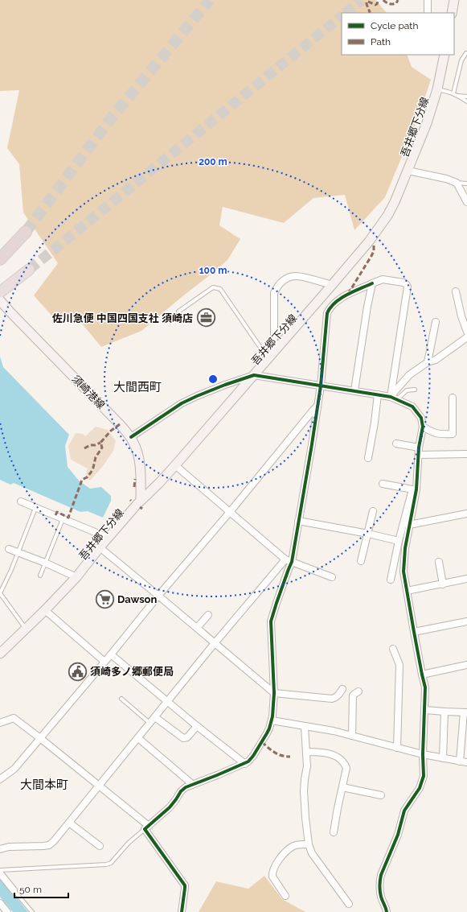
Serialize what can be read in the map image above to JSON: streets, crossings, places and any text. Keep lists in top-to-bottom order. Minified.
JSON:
{"streets":{"main road":["吾井郷下分線","須崎港線"]},"crossings":[["吾井郷下分線","須崎港線"]],"districts":["大間西町","大間本町"],"places":{"office":["佐川急便 中国四国支社 須崎店"],"supermarket":["Dawson"],"public building":["須崎多ノ郷郵便局"]},"legend":["Cycle path","Path"],"scale_bar":"50 m","rings":["200 m","100 m"]}
